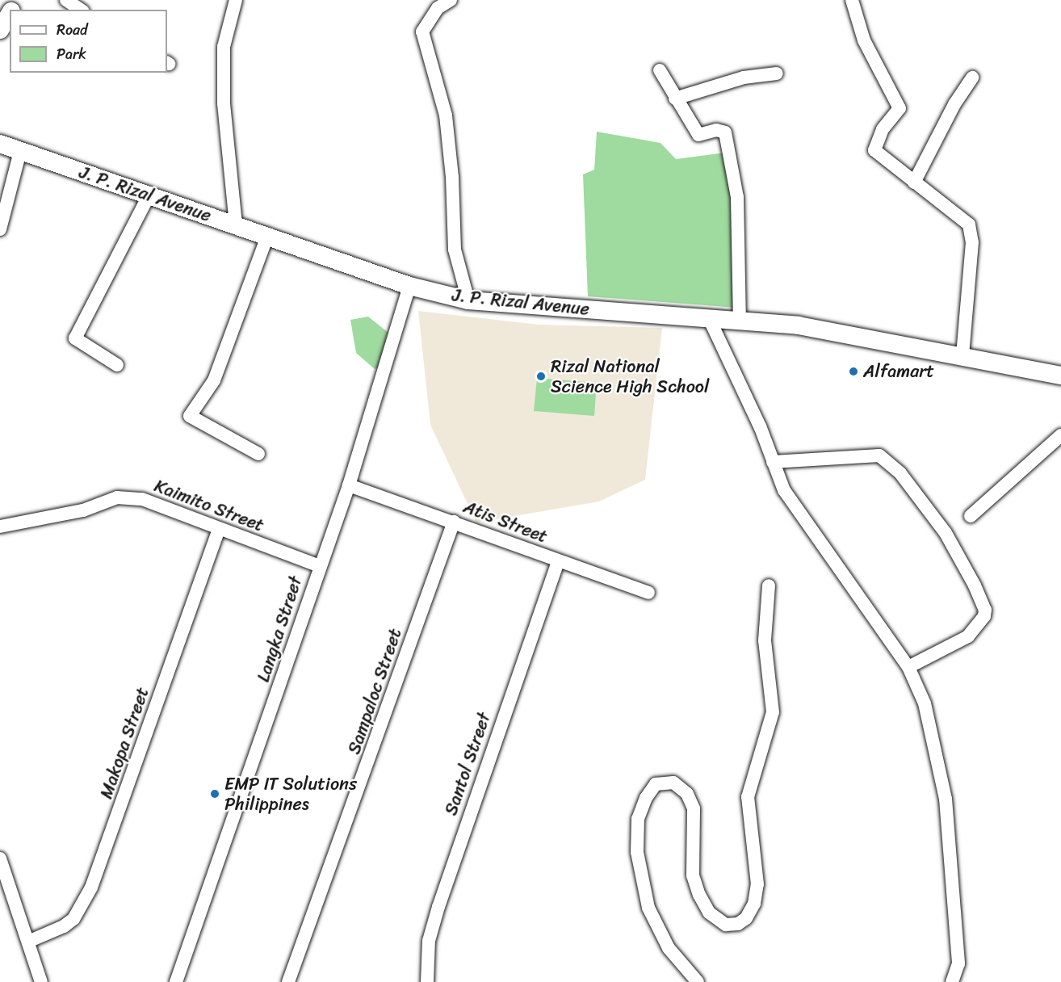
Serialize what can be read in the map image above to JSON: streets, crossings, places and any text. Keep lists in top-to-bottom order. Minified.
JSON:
{"streets":{"main road":["J. P. Rizal Avenue"],"street":["Kaimito Street","Atis Street","Langka Street","Sampaloc Street","Makopa Street","Santol Street"]},"crossings":[["J. P. Rizal Avenue","Langka Street"],["Kaimito Street","Langka Street"],["Kaimito Street","Makopa Street"],["Atis Street","Langka Street"],["Atis Street","Sampaloc Street"],["Atis Street","Santol Street"]],"places":["Alfamart","Rizal National Science High School","EMP IT Solutions Philippines"],"legend":["Road","Park"]}
